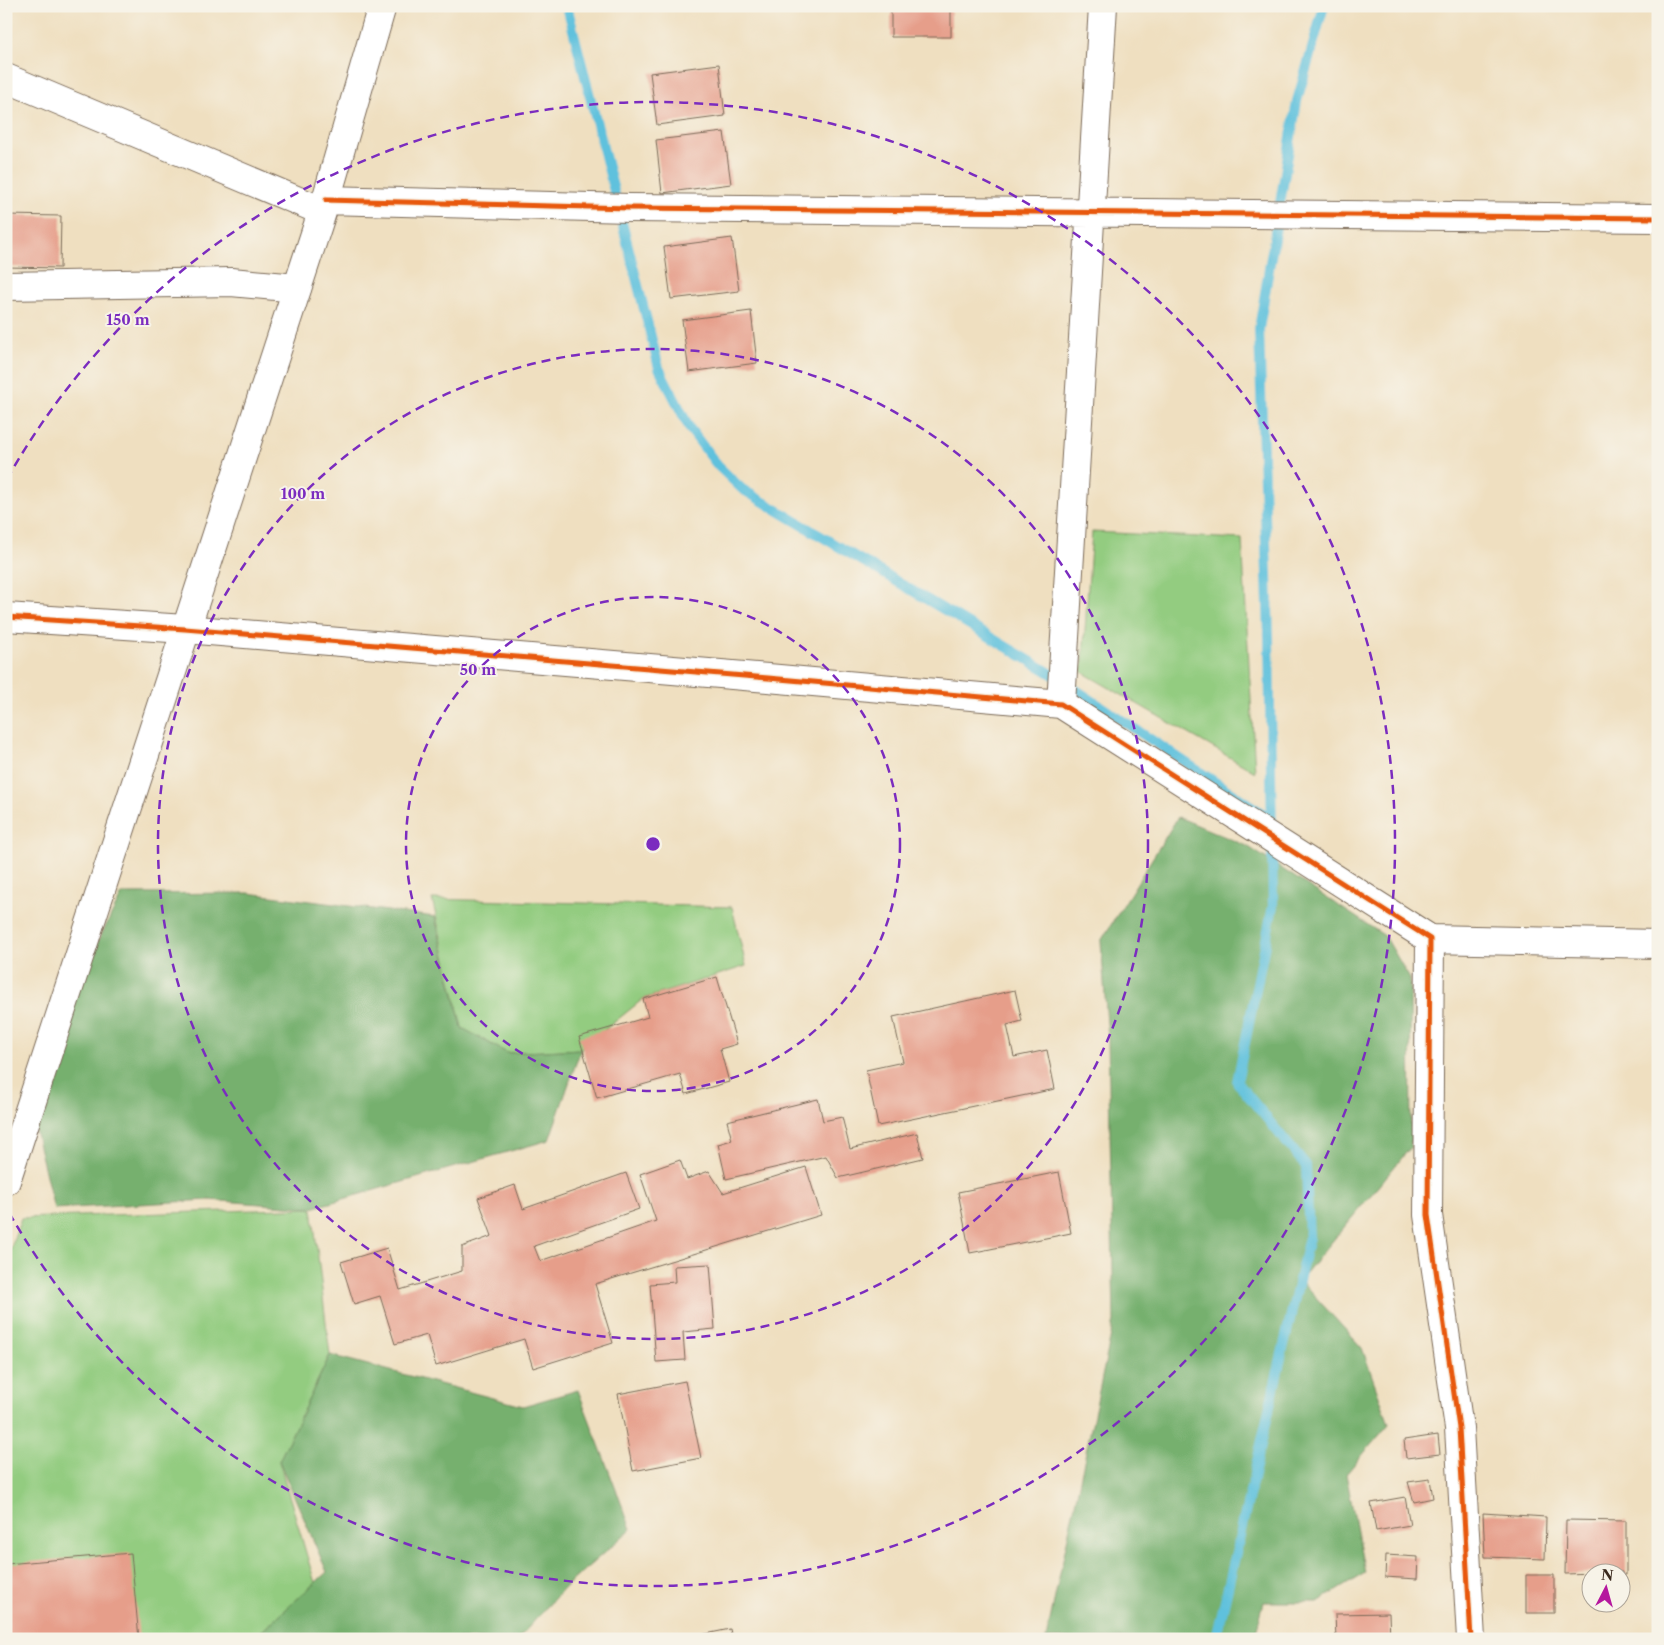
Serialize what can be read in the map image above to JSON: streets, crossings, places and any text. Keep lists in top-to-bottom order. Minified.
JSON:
{"north":"top","rings":["150 m","100 m","50 m"]}
